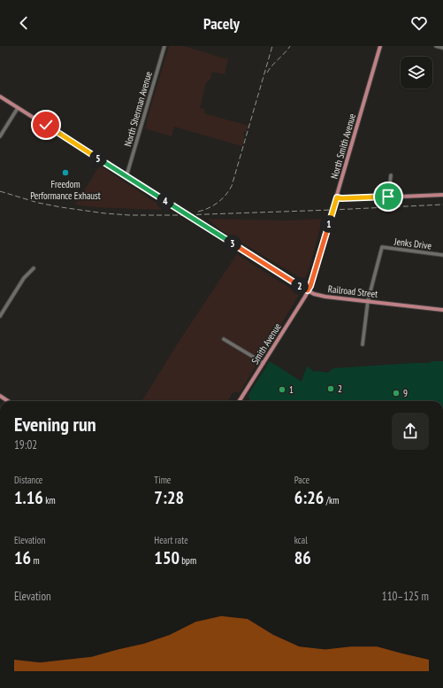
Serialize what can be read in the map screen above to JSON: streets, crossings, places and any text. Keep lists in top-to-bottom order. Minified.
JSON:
{"streets":{"main road":["North Smith Avenue","Railroad Street","Smith Avenue"],"street":["North Sherman Avenue","Jenks Drive"]},"crossings":[["North Sherman Avenue","Railroad Street"],["North Smith Avenue","Railroad Street"],["North Smith Avenue","Smith Avenue"],["Jenks Drive","Railroad Street"],["Railroad Street","Smith Avenue"]],"places":["Freedom Performance Exhaust","2","1","9"],"page":{"header":"Pacely","pins":["5","4","1","3","2"],"heading":["Evening run","19:02"],"stats":[["Distance","1.16 km"],["Time","7:28"],["Pace","6:26 /km"],["Elevation","16 m"],["Heart rate","150 bpm"],["kcal","86"]],"chart":["Elevation","110–125 m"]}}
